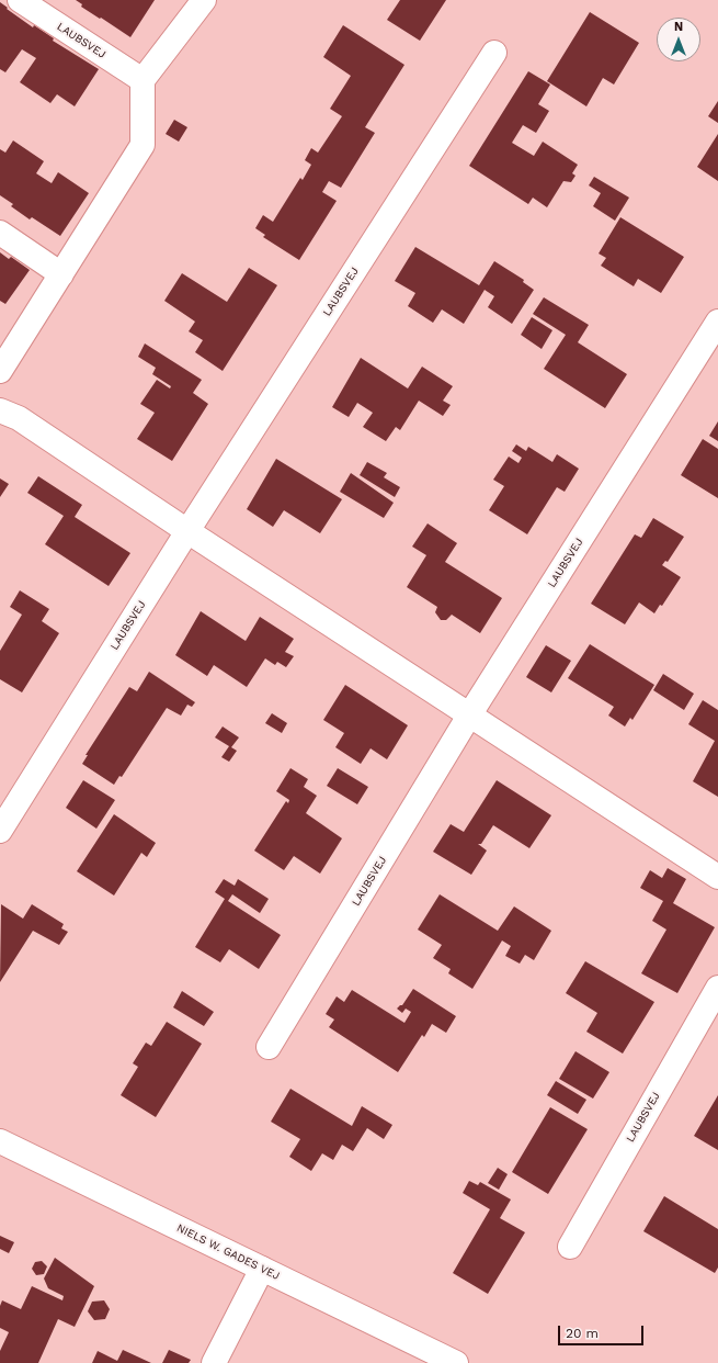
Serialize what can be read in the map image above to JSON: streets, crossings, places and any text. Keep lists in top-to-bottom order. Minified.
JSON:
{"streets":{"street":["LAUBSVEJ","NIELS W. GADES VEJ"]},"scale_bar":"20 m","north":"top"}
